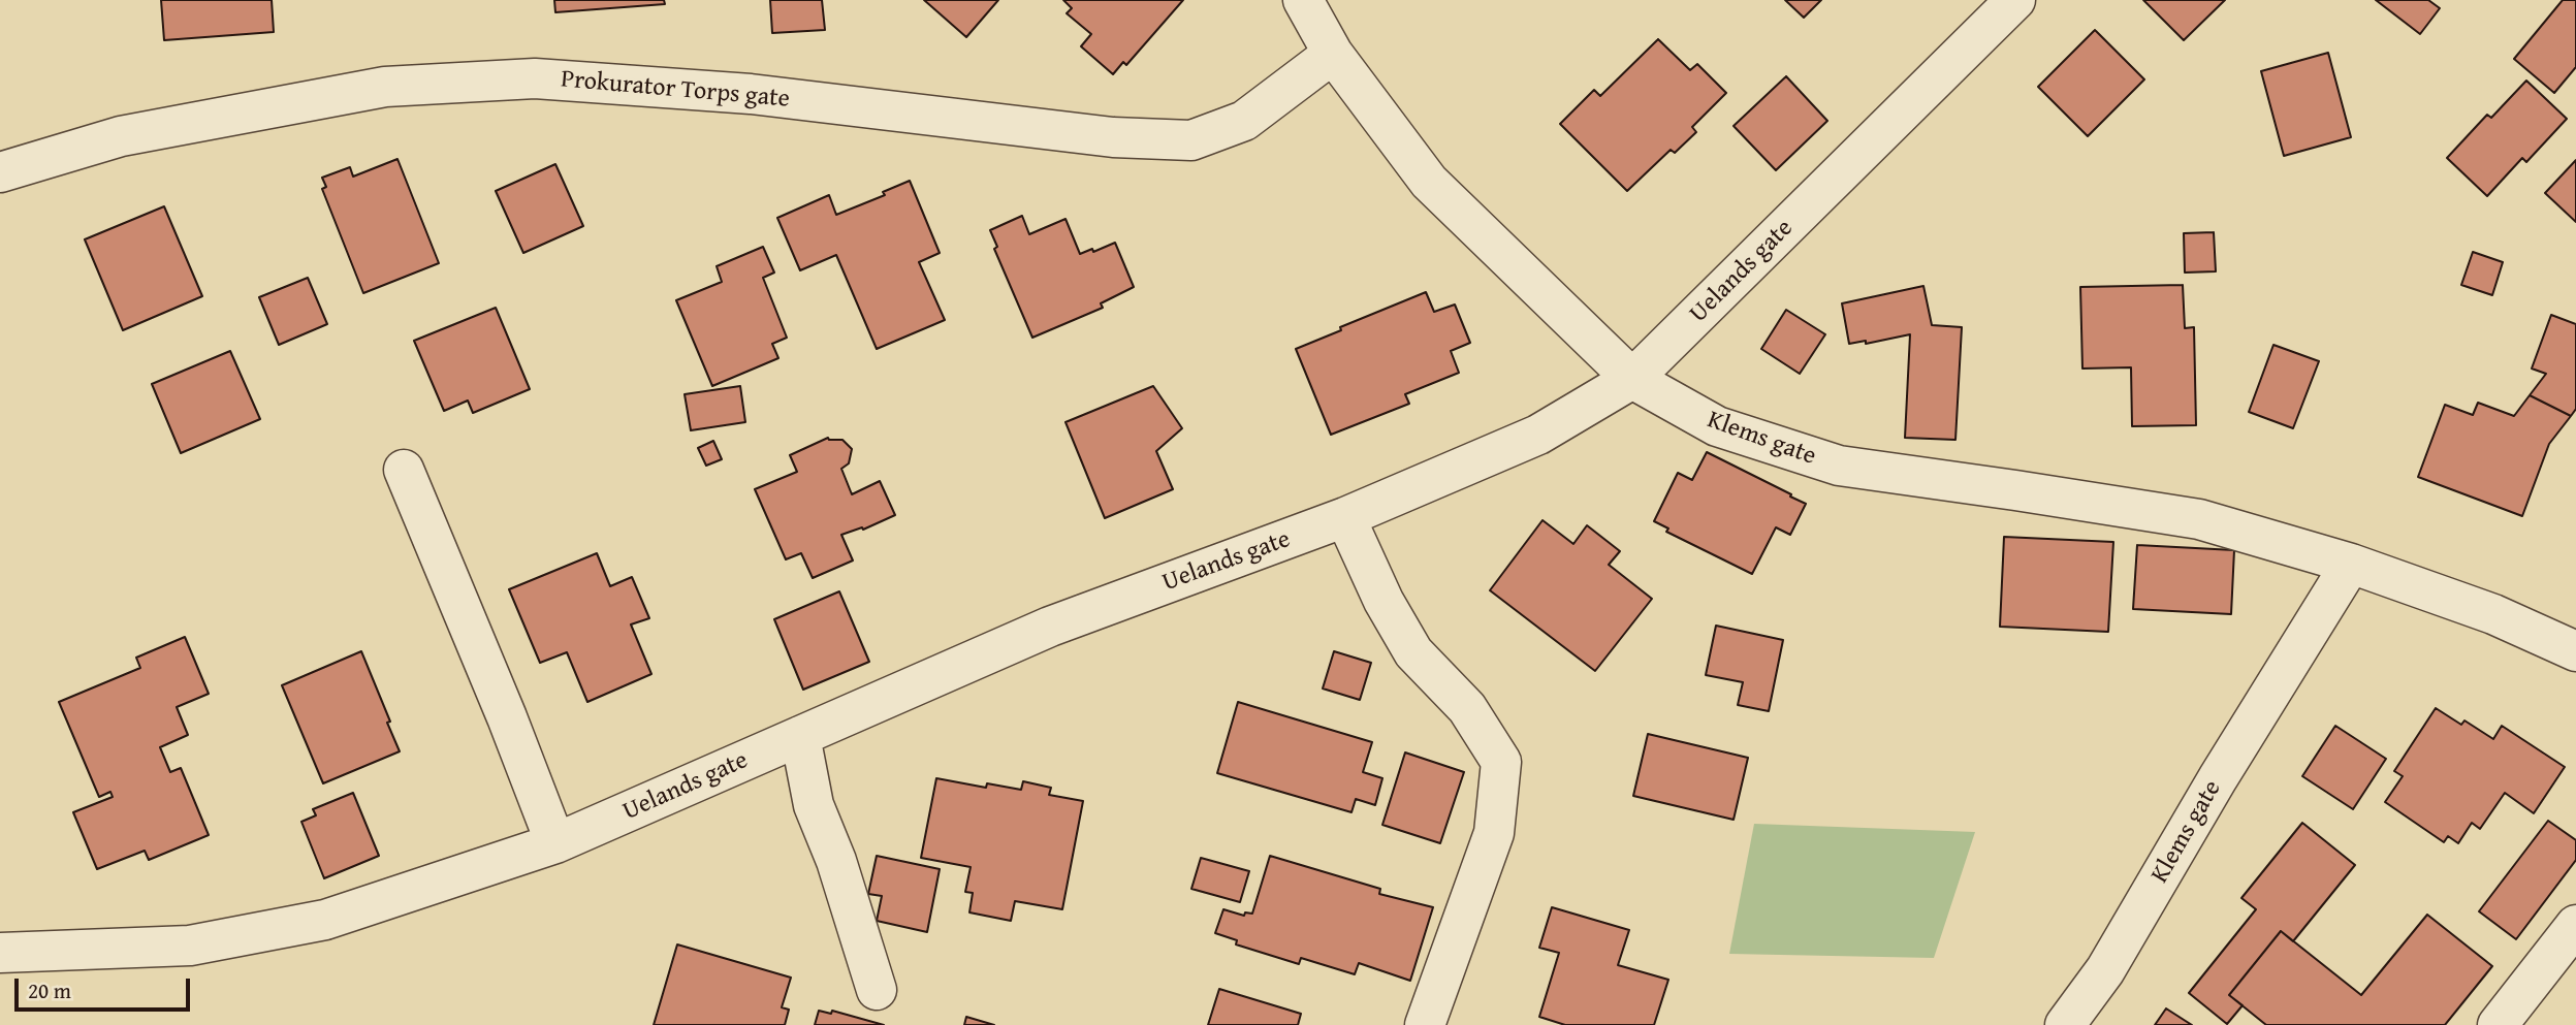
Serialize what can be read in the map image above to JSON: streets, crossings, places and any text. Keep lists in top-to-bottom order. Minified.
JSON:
{"streets":{"street":["Prokurator Torps gate","Uelands gate","Klems gate"]},"crossings":[["Prokurator Torps gate","Klems gate"],["Uelands gate","Klems gate"]],"scale_bar":"20 m"}
